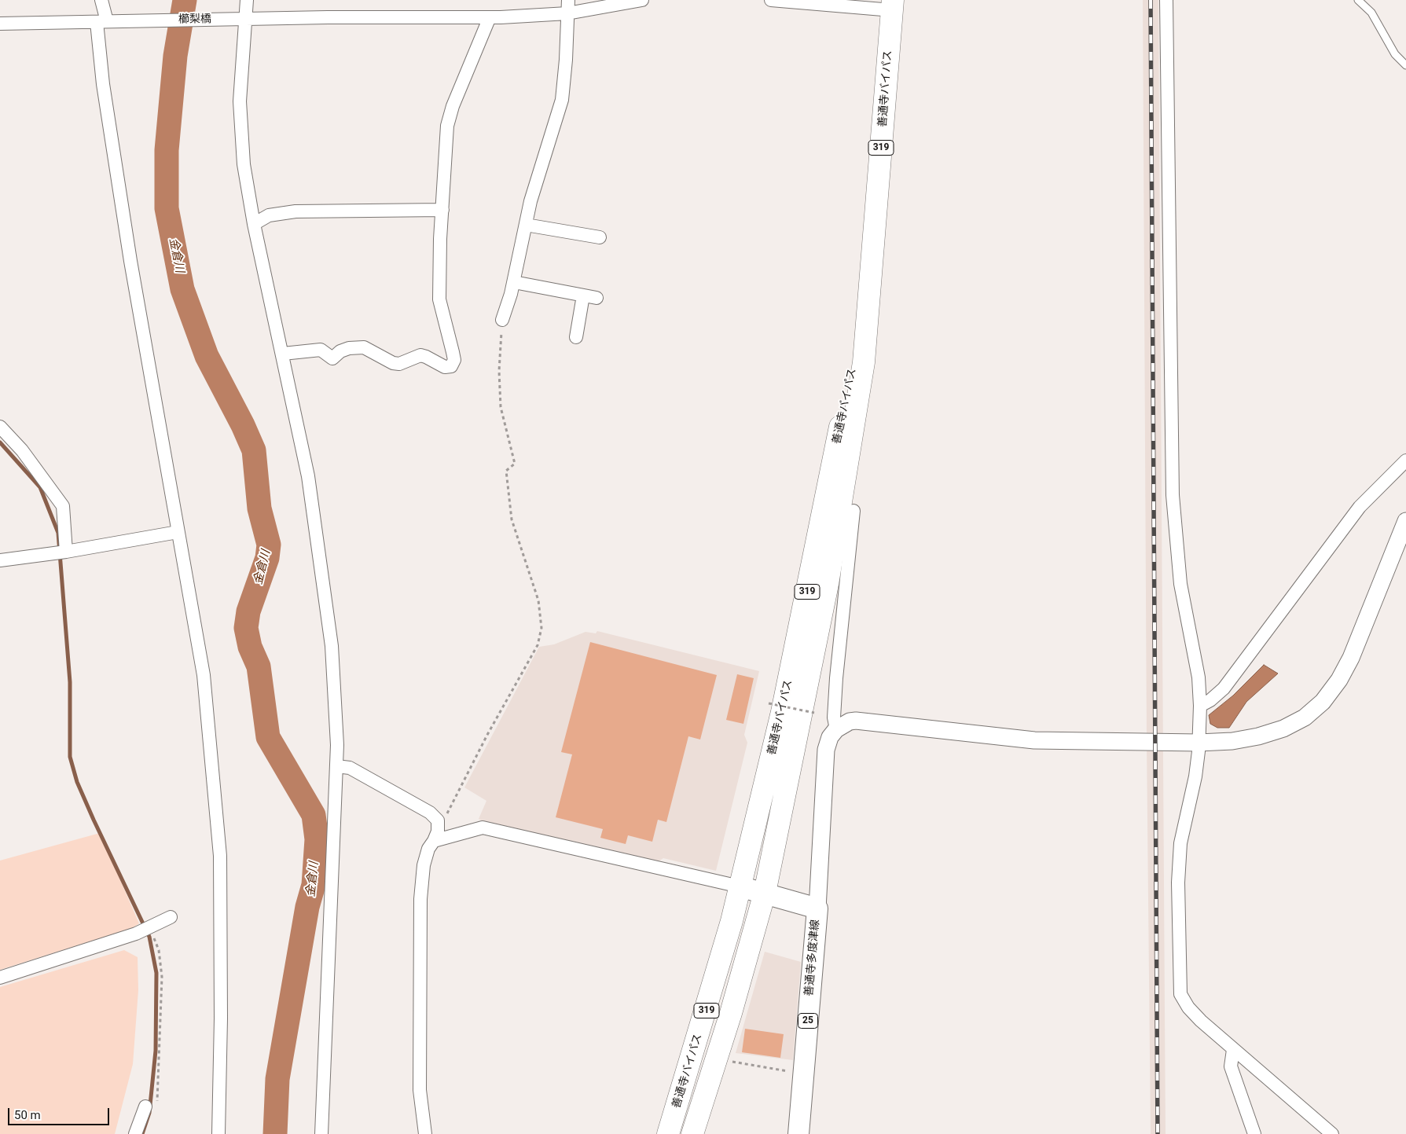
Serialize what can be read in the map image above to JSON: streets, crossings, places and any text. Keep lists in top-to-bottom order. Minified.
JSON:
{"streets":{"highway":["善通寺バイパス","319"],"main road":["善通寺多度津線","25"],"street":["櫛梨橋"]},"crossings":[["善通寺バイパス","善通寺多度津線"]],"water":["金倉川"],"scale_bar":"50 m"}
